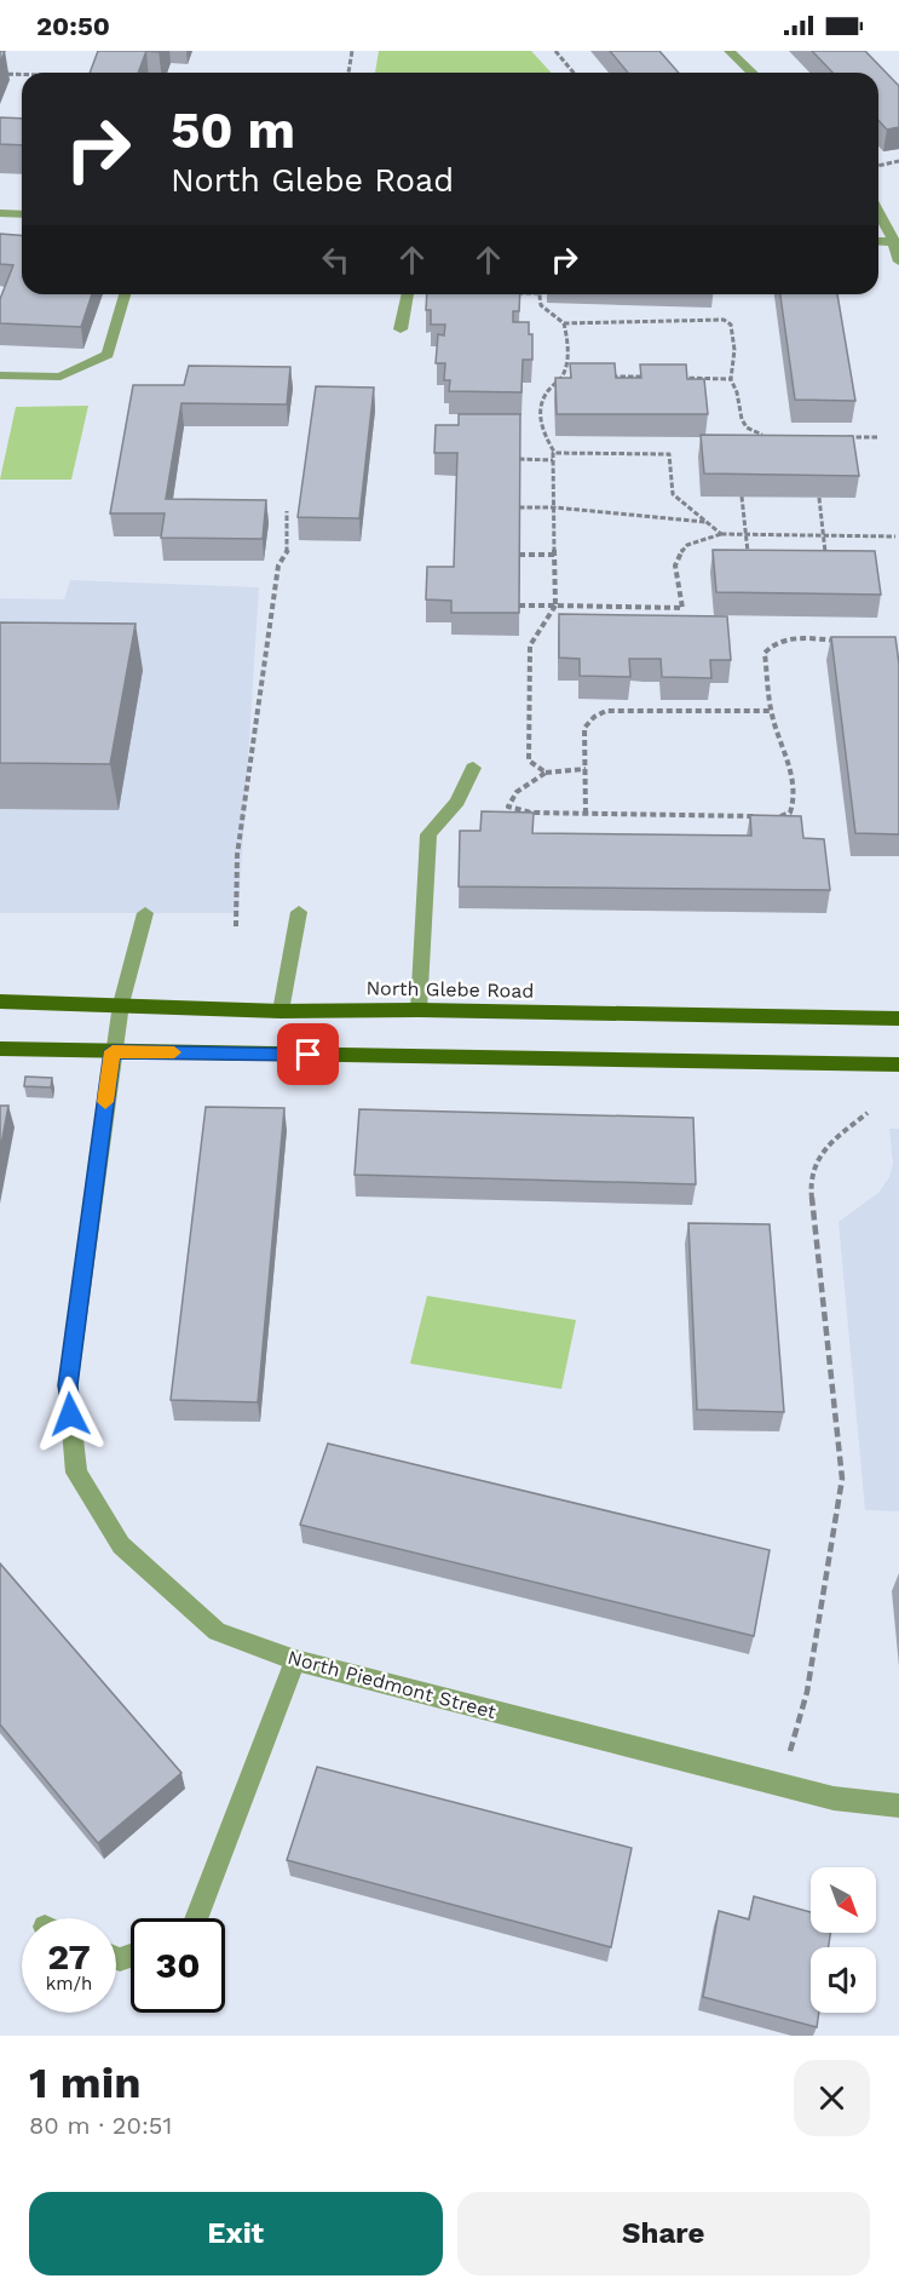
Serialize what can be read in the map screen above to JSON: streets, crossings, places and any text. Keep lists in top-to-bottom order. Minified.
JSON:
{"streets":{"main road":["North Glebe Road"],"street":["North Piedmont Street"]},"crossings":[["North Glebe Road","North Piedmont Street"]],"north":"bottom right","page":{"status":"20:50","turn":["50 m","North Glebe Road"],"speed":"27 km/h","limit":"30","heading":["1 min","80 m · 20:51"],"buttons":["Exit","Share"]}}
